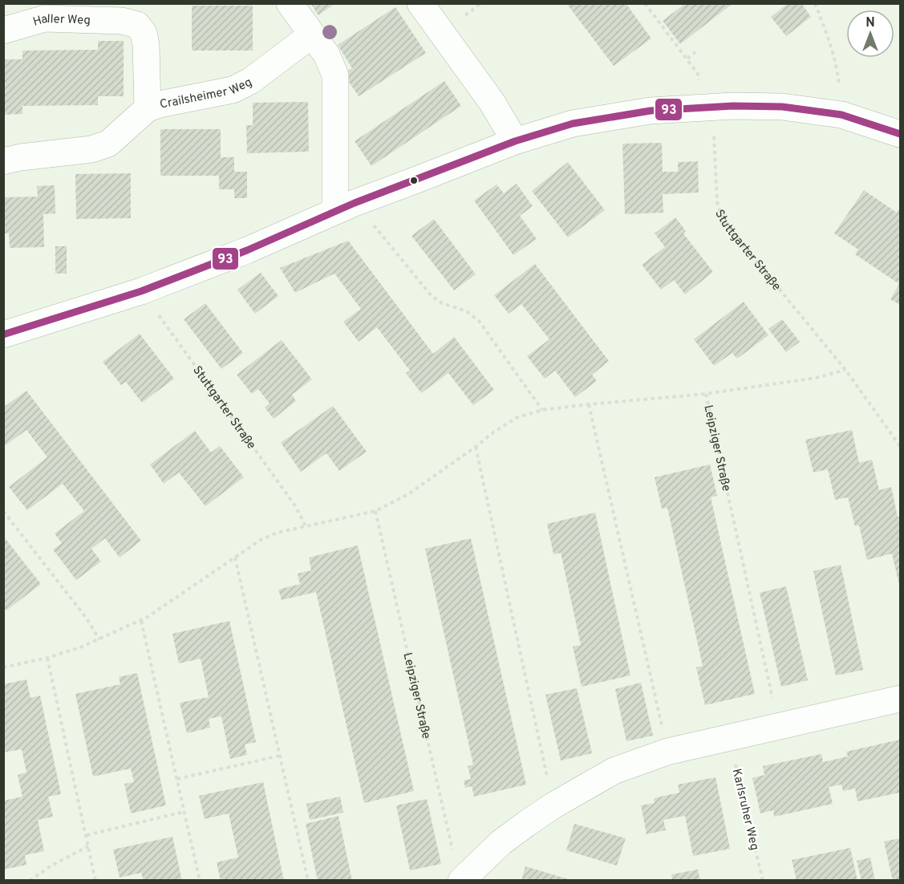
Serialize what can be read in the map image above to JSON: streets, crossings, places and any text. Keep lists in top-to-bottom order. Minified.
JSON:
{"streets":{"street":["Haller Weg","Crailsheimer Weg"],"path":["Stuttgarter Straße","Leipziger Straße","Karlsruher Weg"]},"crossings":[["Haller Weg","Crailsheimer Weg"]],"lines":["transit line 93"],"north":"top"}
